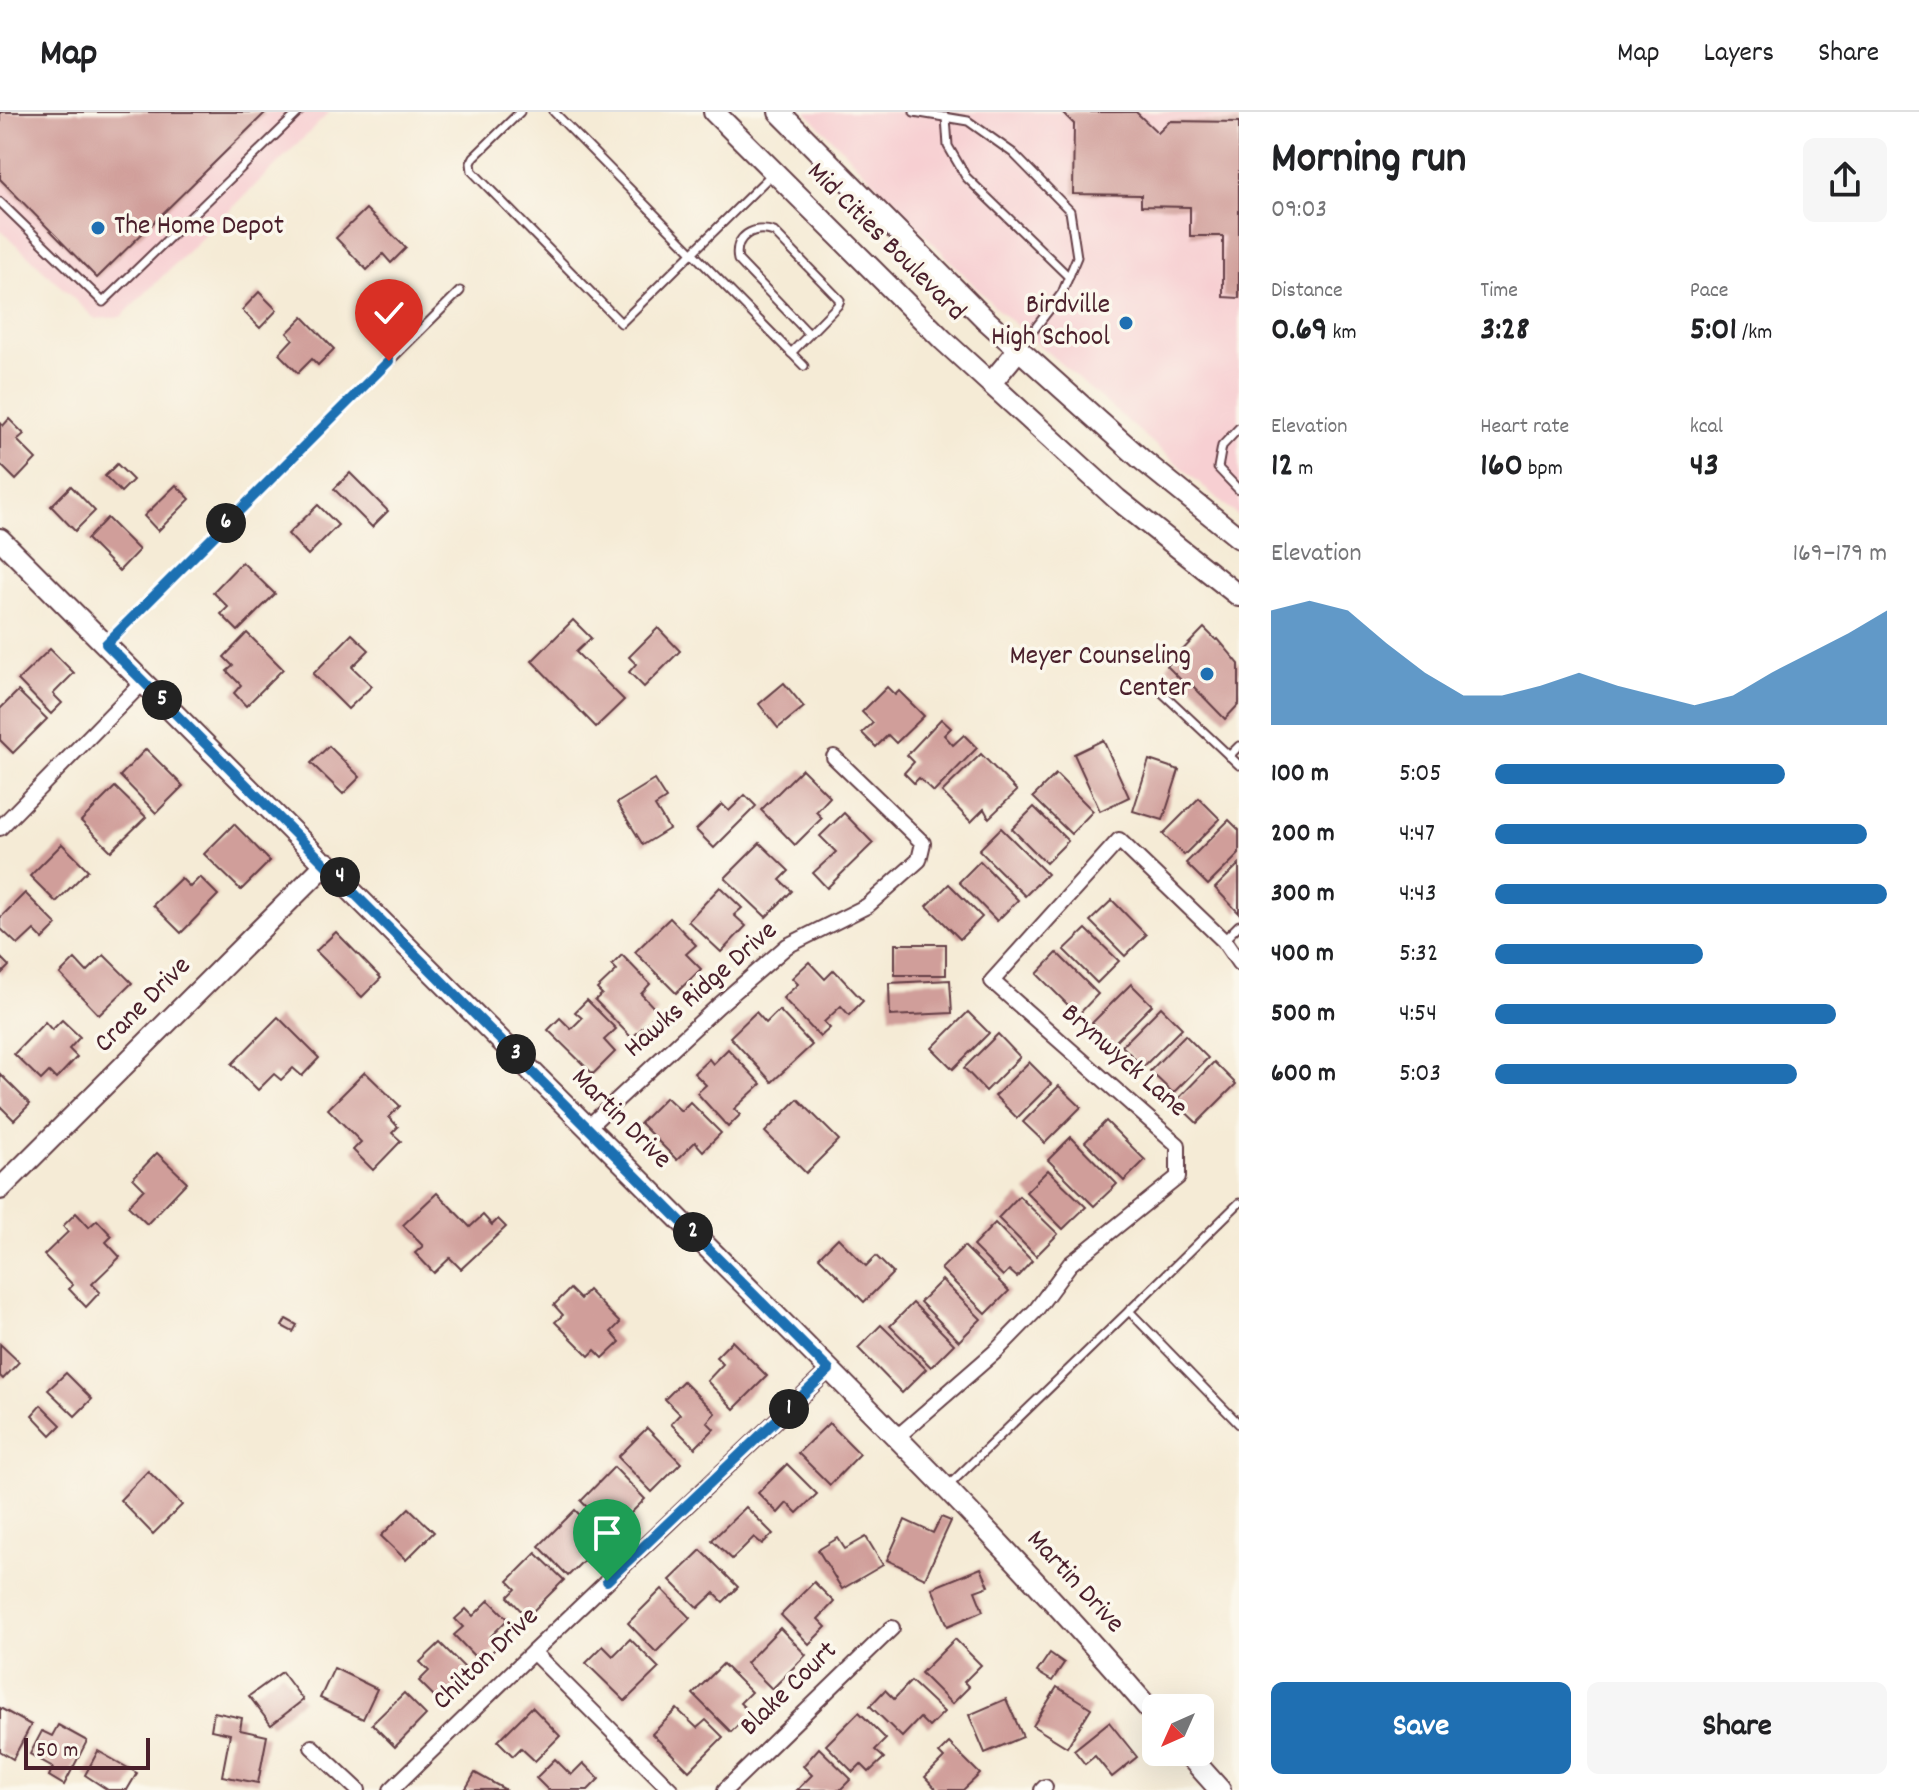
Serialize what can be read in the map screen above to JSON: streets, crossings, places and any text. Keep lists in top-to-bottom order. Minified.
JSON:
{"streets":{"street":["Mid Cities Boulevard","Hawks Ridge Drive","Crane Drive","Brynwyck Lane","Martin Drive","Chilton Drive","Blake Court"]},"crossings":[["Hawks Ridge Drive","Martin Drive"],["Crane Drive","Martin Drive"],["Brynwyck Lane","Martin Drive"],["Martin Drive","Chilton Drive"]],"places":["The Home Depot","Birdville High School","Meyer Counseling Center"],"scale_bar":"50 m","north":"bottom left","page":{"header":"Map","nav":["Map","Layers","Share"],"heading":["Morning run","09:03"],"stats":[["Distance","0.69 km"],["Time","3:28"],["Pace","5:01 /km"],["Elevation","12 m"],["Heart rate","160 bpm"],["kcal","43"]],"pins":["6","5","4","3","2","1"],"chart":["Elevation","169–179 m"],"list":[{"name":"100 m","note":"5:05"},{"name":"200 m","note":"4:47"},{"name":"300 m","note":"4:43"},{"name":"400 m","note":"5:32"},{"name":"500 m","note":"4:54"},{"name":"600 m","note":"5:03"}],"buttons":["Save","Share"],"scale":"50 m"}}
